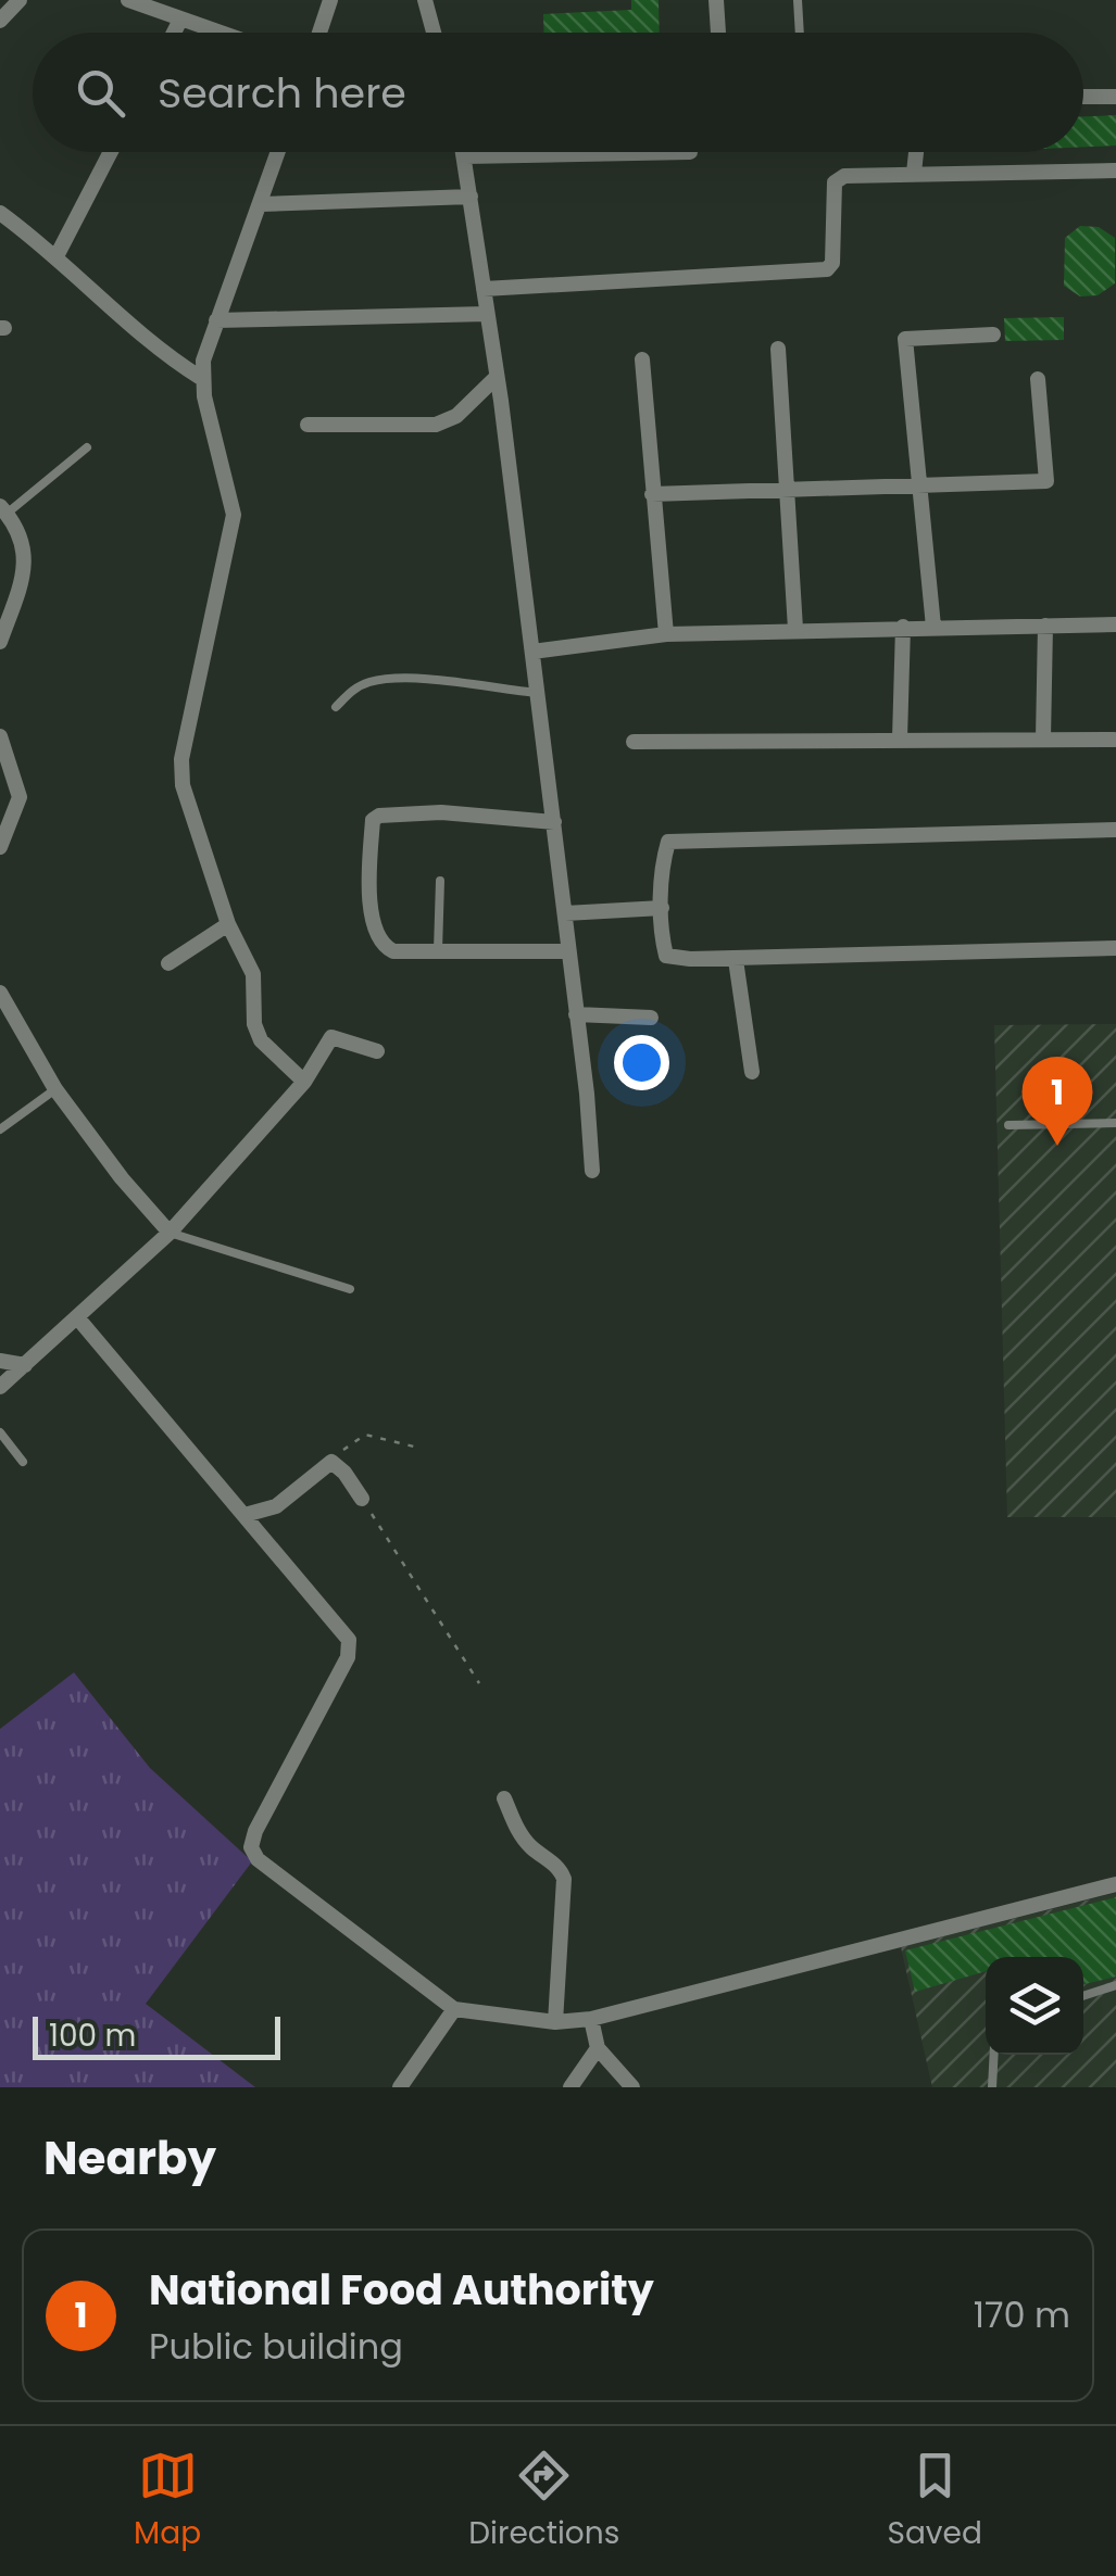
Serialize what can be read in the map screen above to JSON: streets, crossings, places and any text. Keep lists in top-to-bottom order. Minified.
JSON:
{"scale_bar":"100 m","page":{"search":"Search here","pins":"1","scale":"100 m","heading":"Nearby","list":[{"mark":"1","name":"National Food Authority","note":"Public building","value":"170 m"}],"nav":["Map","Directions","Saved"]}}
